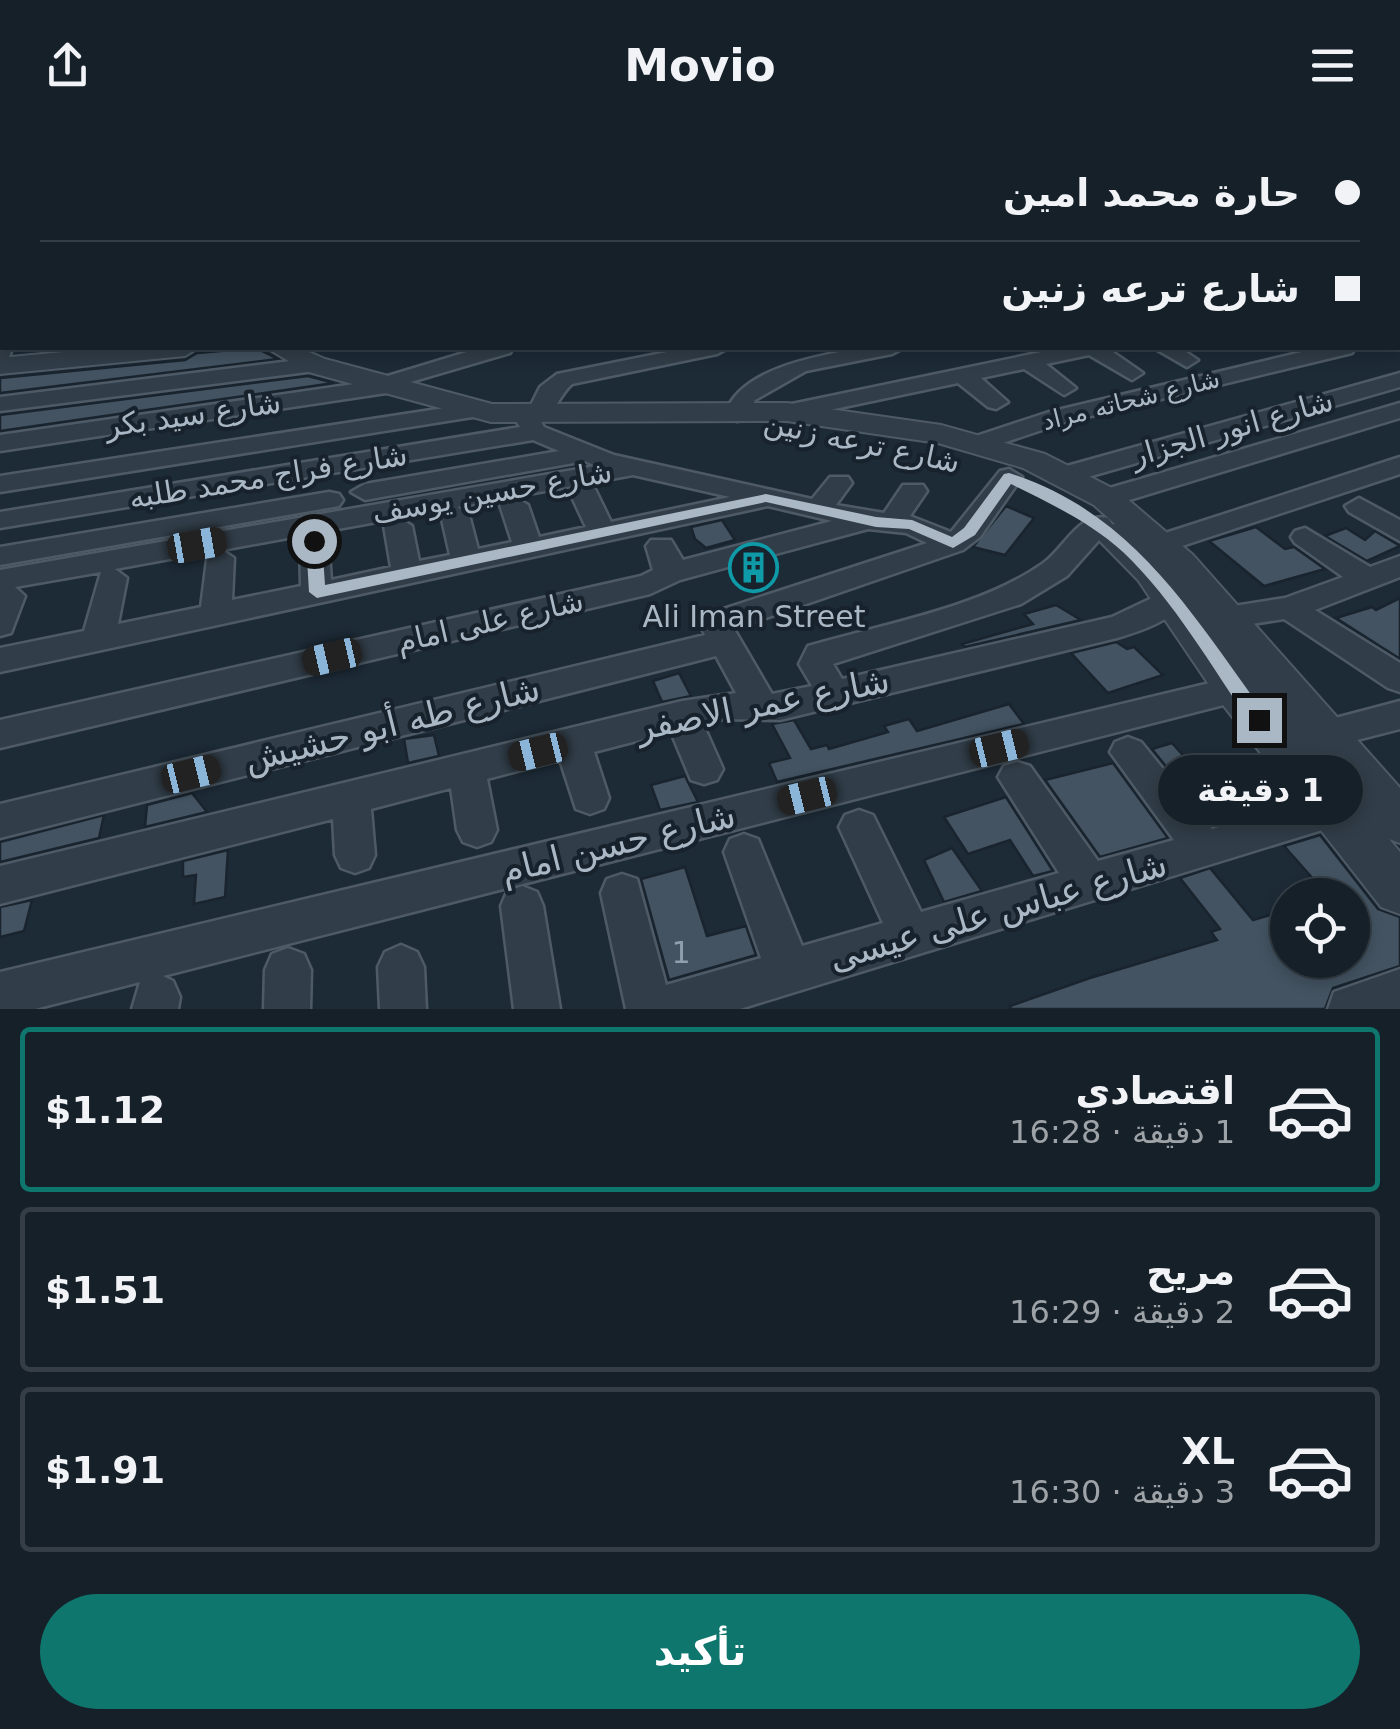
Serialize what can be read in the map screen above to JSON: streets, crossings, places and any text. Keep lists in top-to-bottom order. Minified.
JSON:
{"streets":{"street":["شارع شحاته مراد","شارع سيد بكر","شارع انور الجزار","شارع ترعه زنين","شارع فراج محمد طلبه","شارع حسين يوسف","شارع على امام","شارع عمر الاصفر","شارع طه أبو حشيش","شارع حسن امام","شارع عباس على عيسى"]},"crossings":[["شارع شحاته مراد","شارع ترعه زنين"],["شارع سيد بكر","شارع ترعه زنين"],["شارع انور الجزار","شارع ترعه زنين"],["شارع ترعه زنين","شارع فراج محمد طلبه"],["شارع ترعه زنين","شارع عمر الاصفر"],["شارع ترعه زنين","شارع حسن امام"],["شارع ترعه زنين","شارع عباس على عيسى"]],"places":{"building":["Ali Iman Street"]},"house_numbers":["1"],"page":{"header":"Movio","banner":["حارة محمد امين","شارع ترعه زنين"],"bubble":"1 دقيقة","list":[{"name":"اقتصادي","note":"1 دقيقة · 16:28","value":"$1.12"},{"name":"مريح","note":"2 دقيقة · 16:29","value":"$1.51"},{"name":"XL","note":"3 دقيقة · 16:30","value":"$1.91"}],"buttons":"تأكيد"}}
